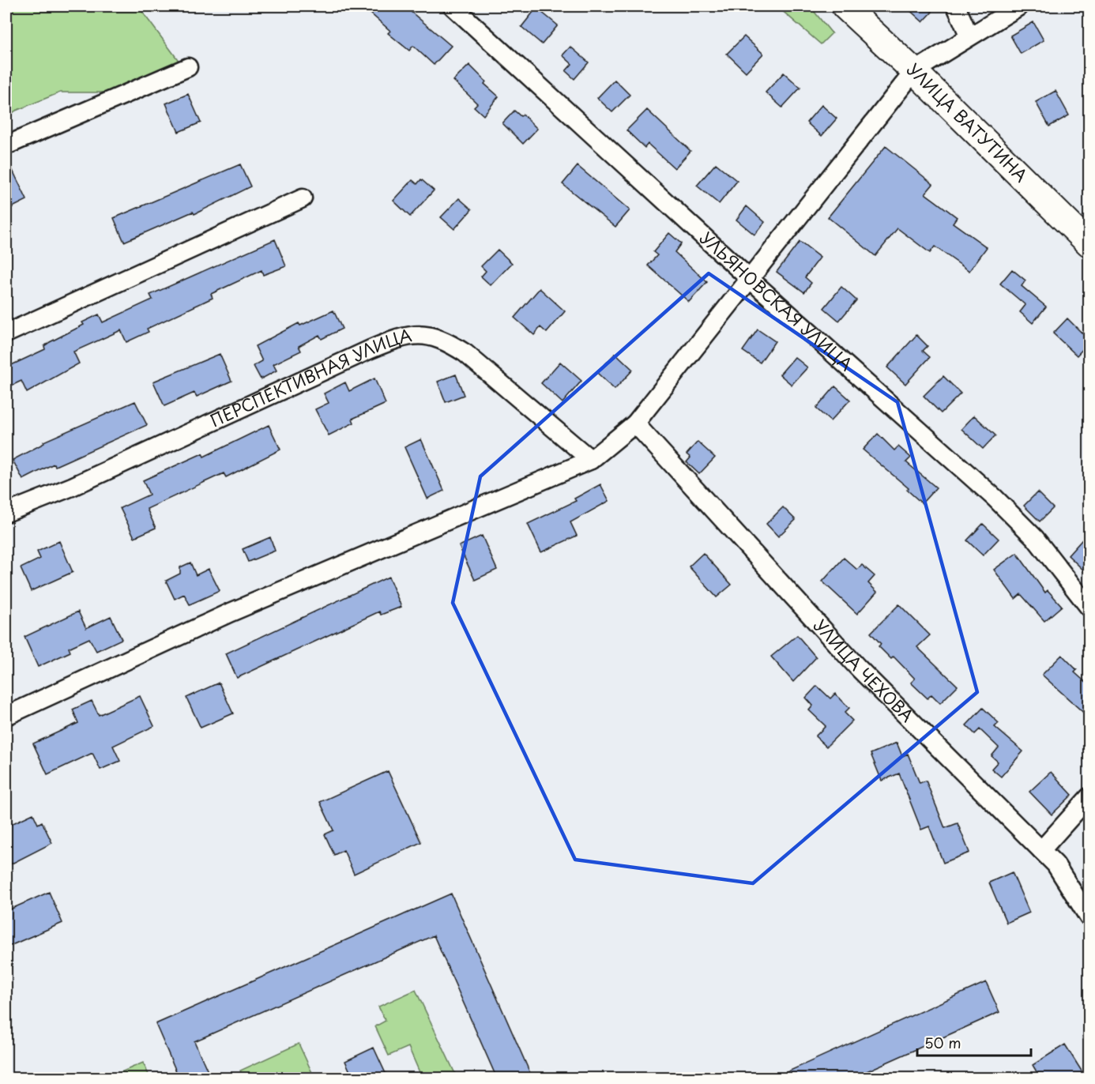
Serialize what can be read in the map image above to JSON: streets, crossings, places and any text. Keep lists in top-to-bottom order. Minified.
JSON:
{"streets":{"main road":["УЛИЦА ВАТУТИНА"],"street":["УЛЬЯНОВСКАЯ УЛИЦА","ПЕРСПЕКТИВНАЯ УЛИЦА","УЛИЦА ЧЕХОВА"]},"scale_bar":"50 m"}
